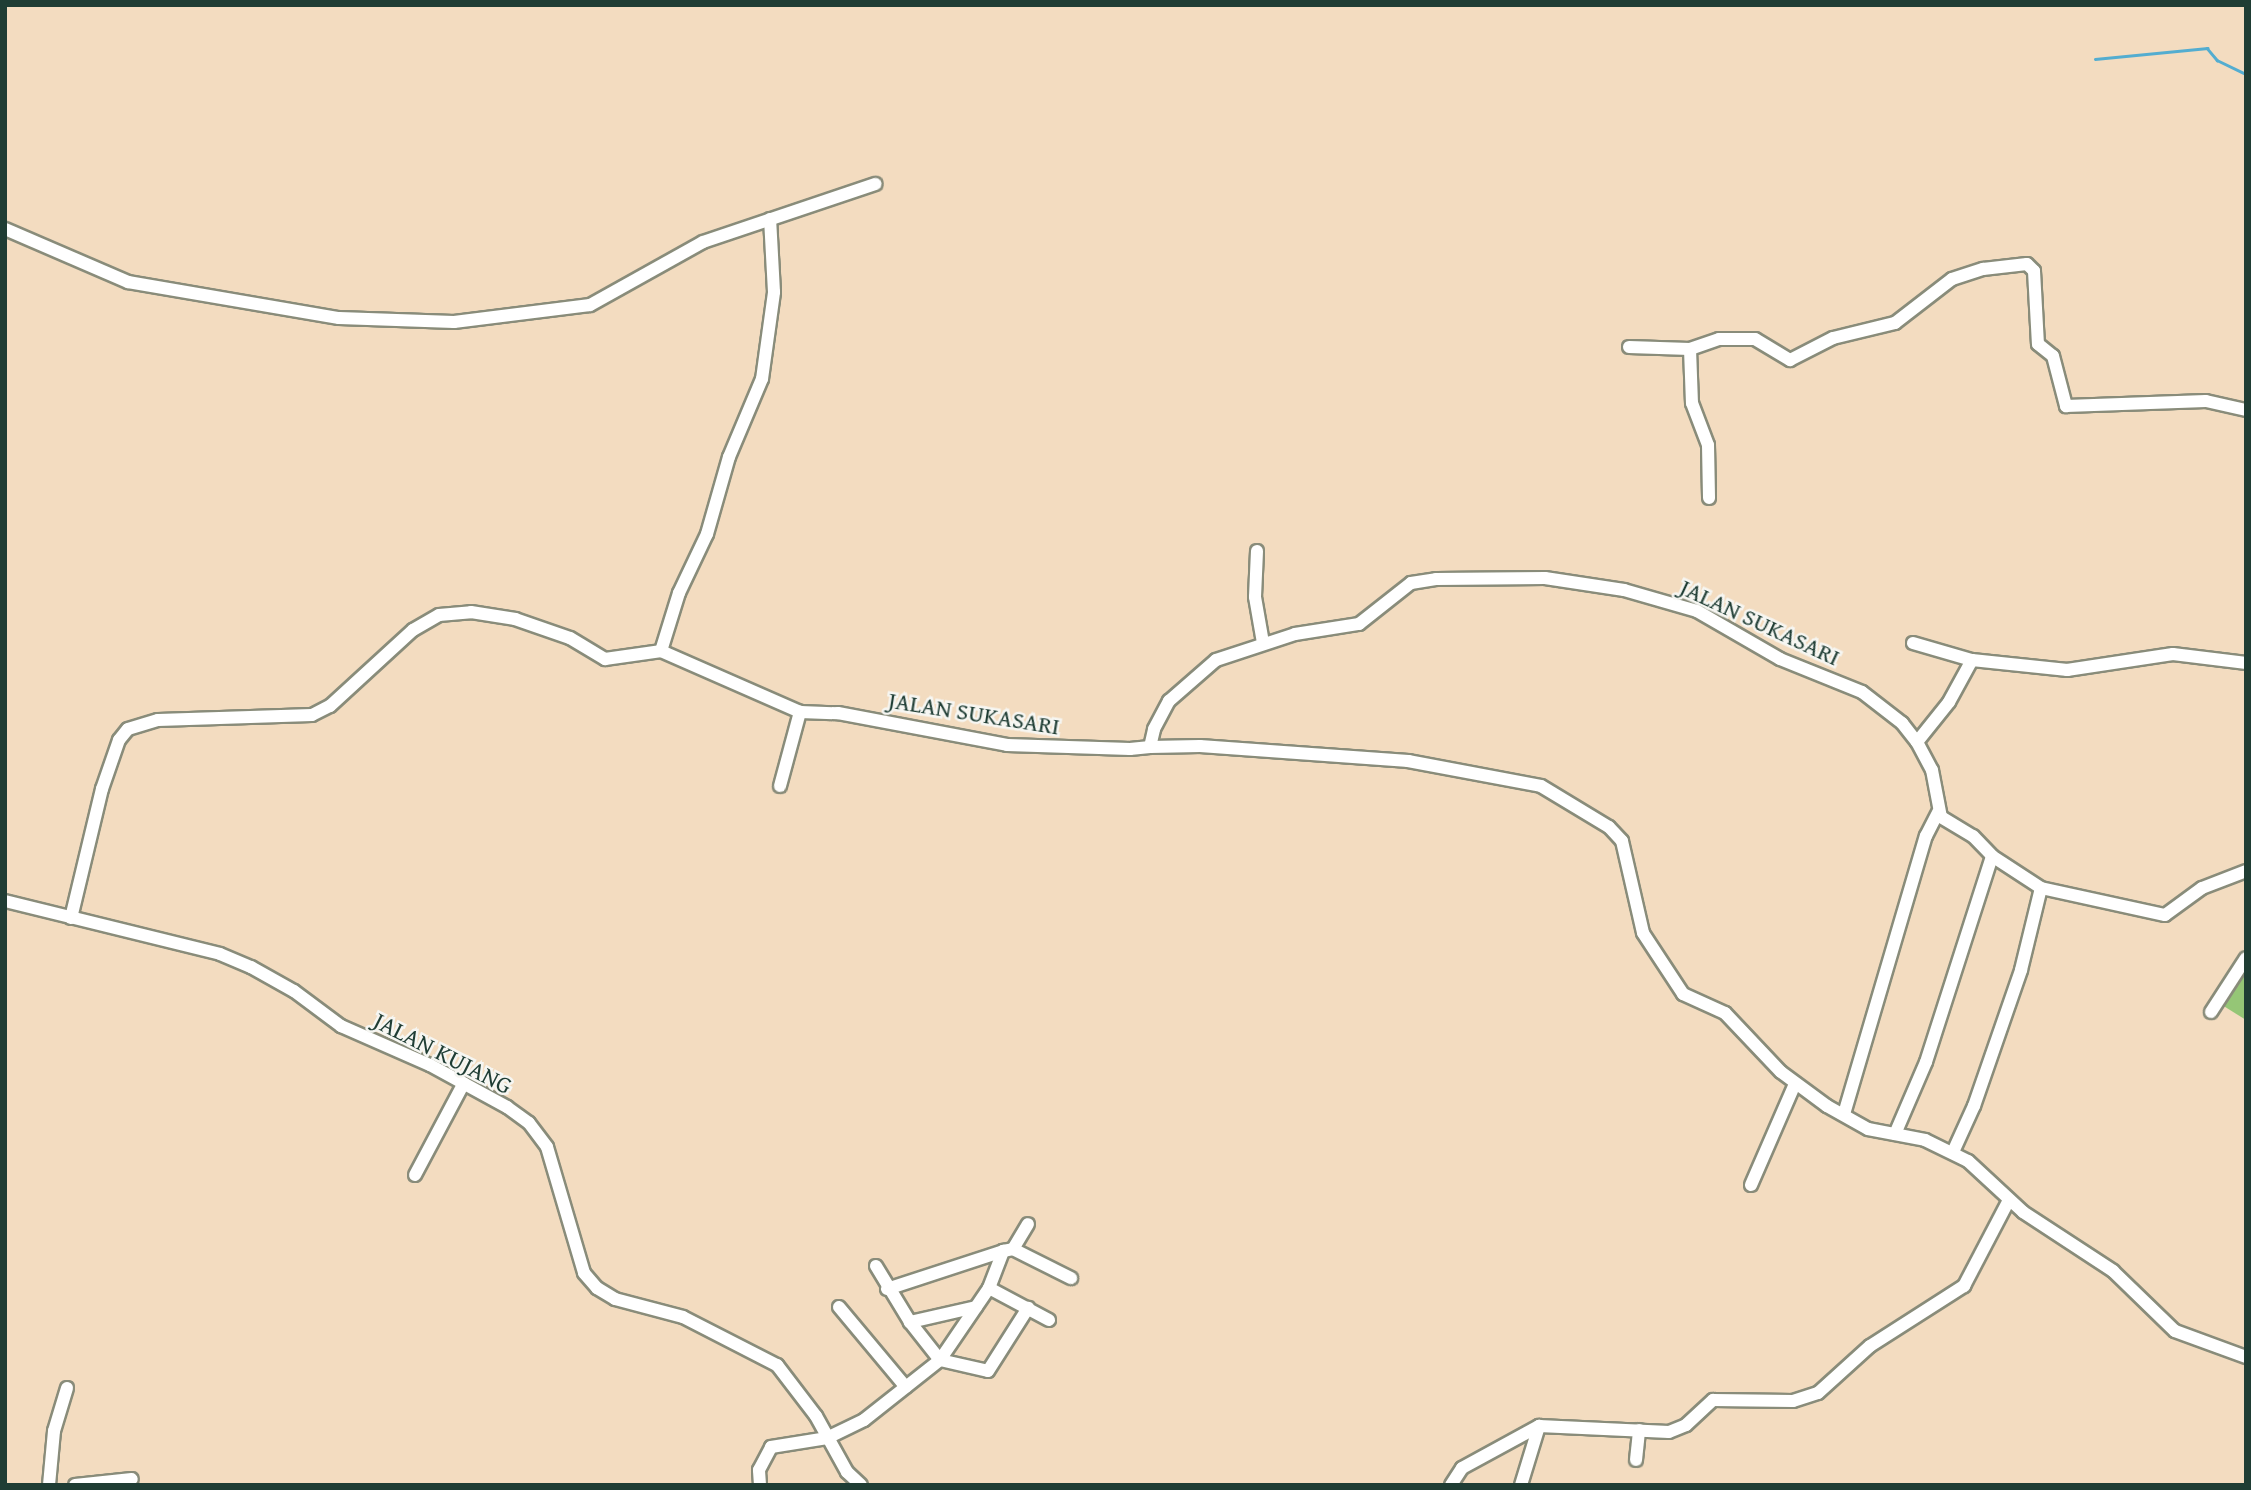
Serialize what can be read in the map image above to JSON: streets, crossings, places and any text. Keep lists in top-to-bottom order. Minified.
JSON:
{"streets":{"street":["JALAN SUKASARI","JALAN KUJANG"]}}
